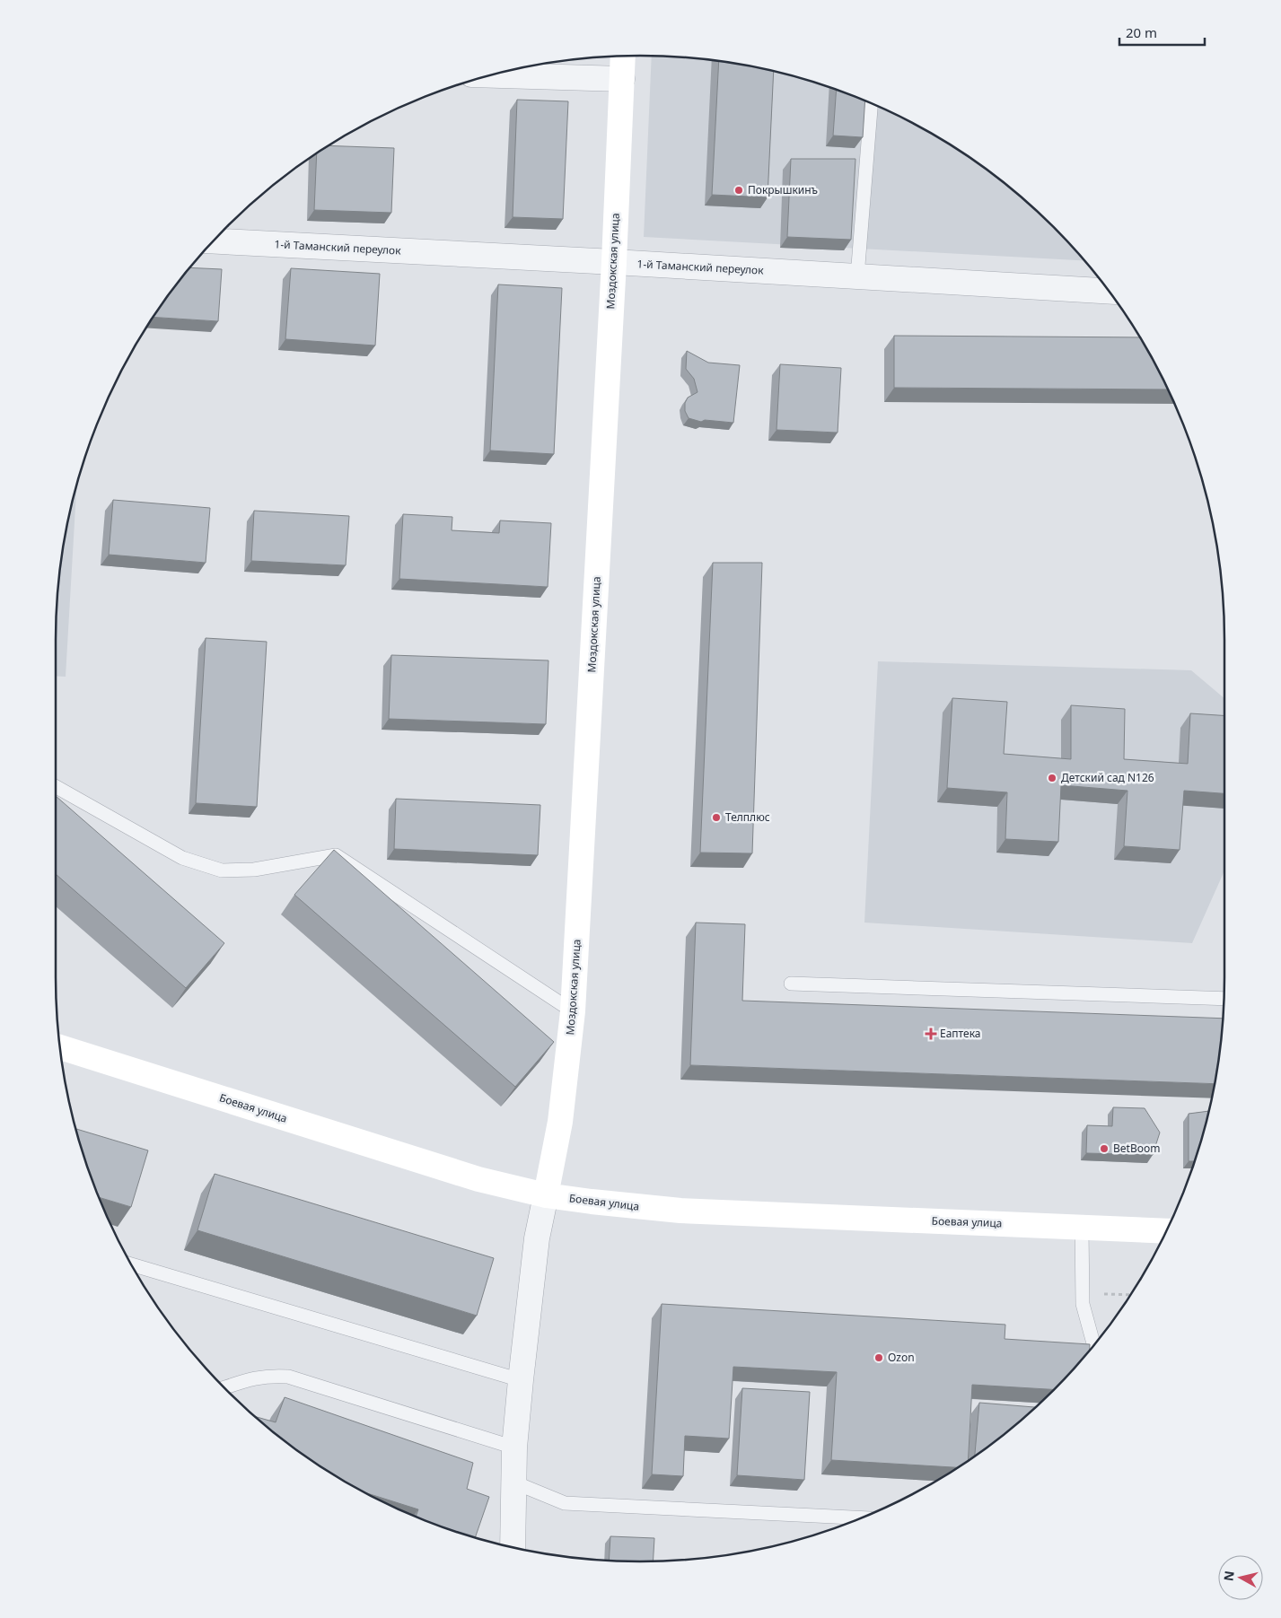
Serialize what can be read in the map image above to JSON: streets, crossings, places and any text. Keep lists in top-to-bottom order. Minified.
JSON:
{"streets":{"main road":["Моздокская улица","Боевая улица"],"street":["1-й Таманский переулок"]},"crossings":[["1-й Таманский переулок","Моздокская улица"],["Моздокская улица","Боевая улица"]],"places":{"other":["Покрышкинъ","Детский сад N126","Телплюс","BetBoom","Ozon"],"health":["Еаптека"]},"scale_bar":"20 m","north":"left"}
